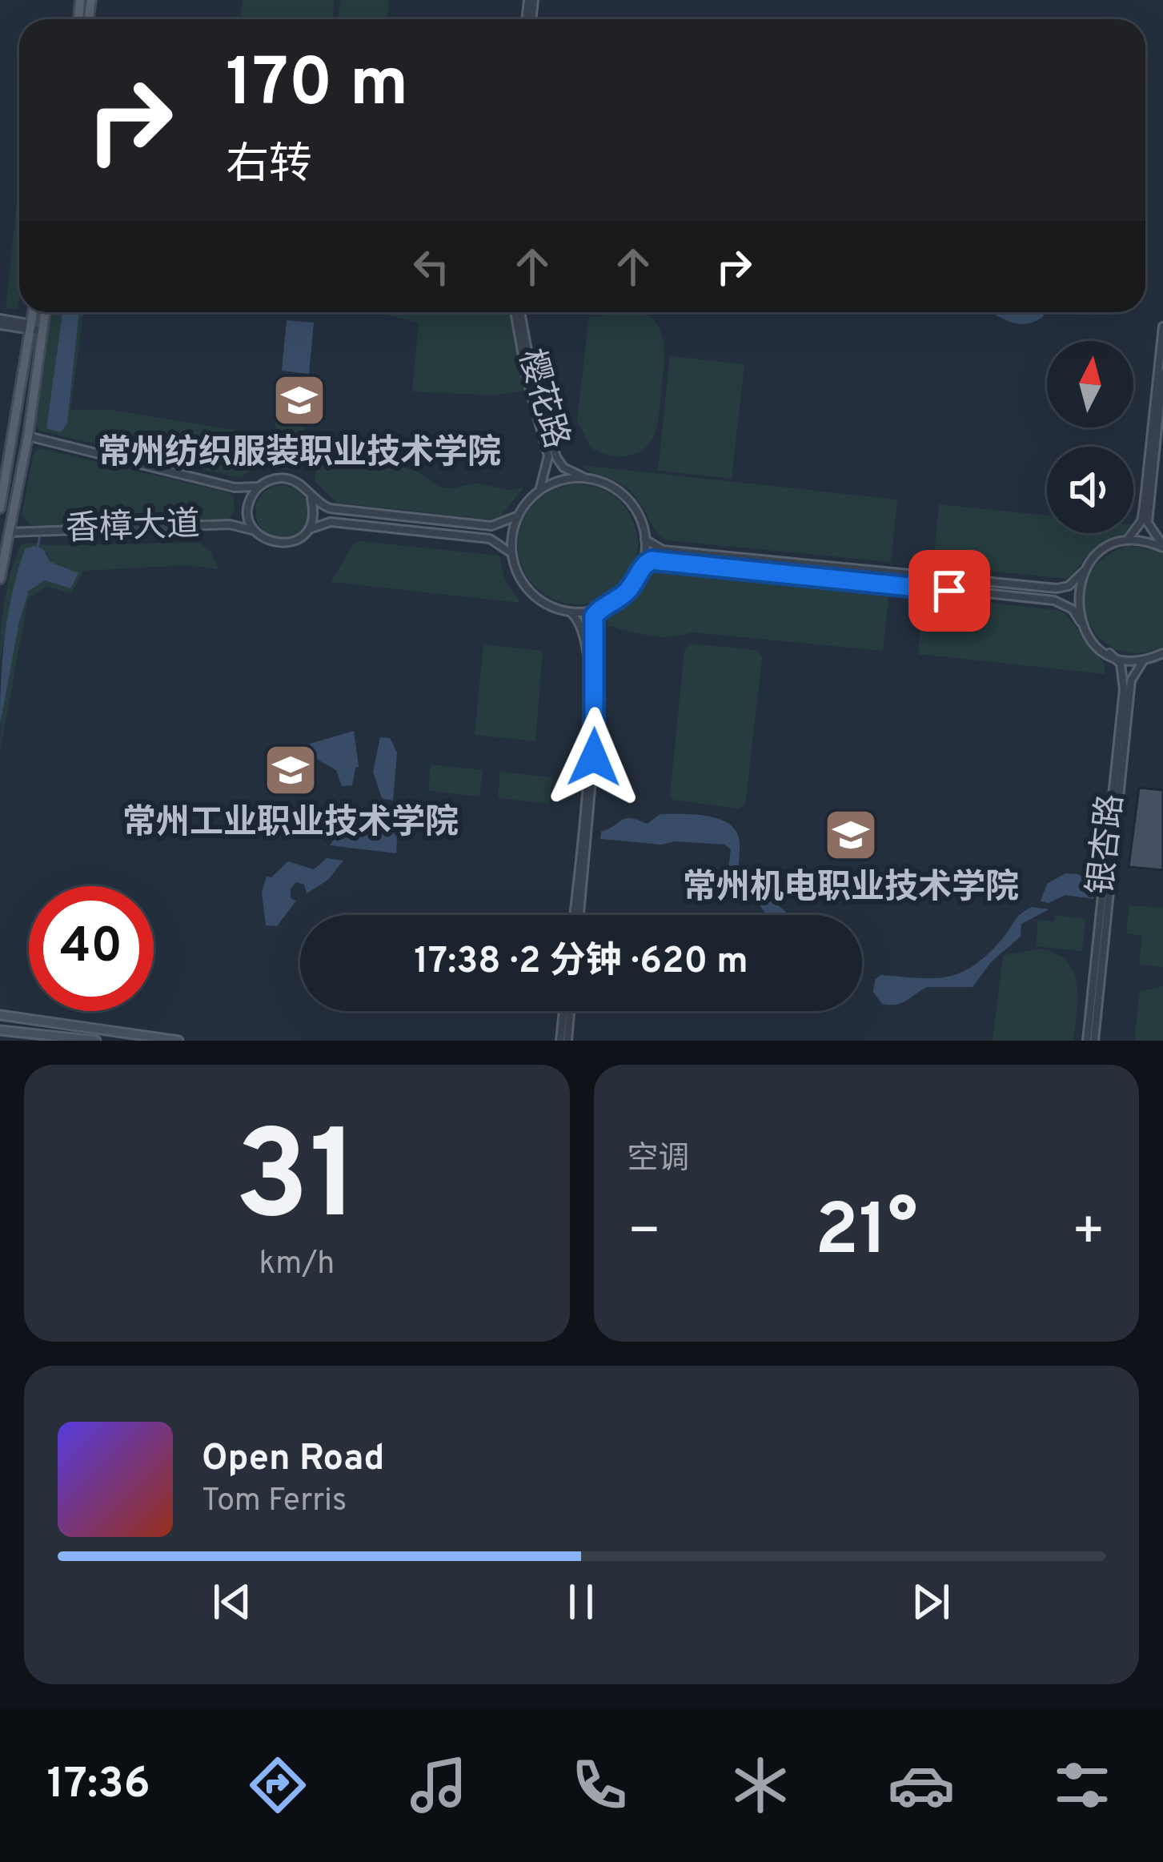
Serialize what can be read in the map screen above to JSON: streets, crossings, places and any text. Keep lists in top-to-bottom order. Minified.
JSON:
{"streets":{"street":["樱花路","香樟大道","银杏路"]},"places":{"school or university":["常州纺织服装职业技术学院","常州工业职业技术学院","常州机电职业技术学院"]},"north":"top","page":{"turn":["170 m","右转"],"limit":"40","trip":"17:38 · 2 分钟 · 620 m","tile":[["31","km/h"],"空调"],"heat":["−","21°","+"],"song":["Open Road","Tom Ferris"],"tabs":"17:36"}}
